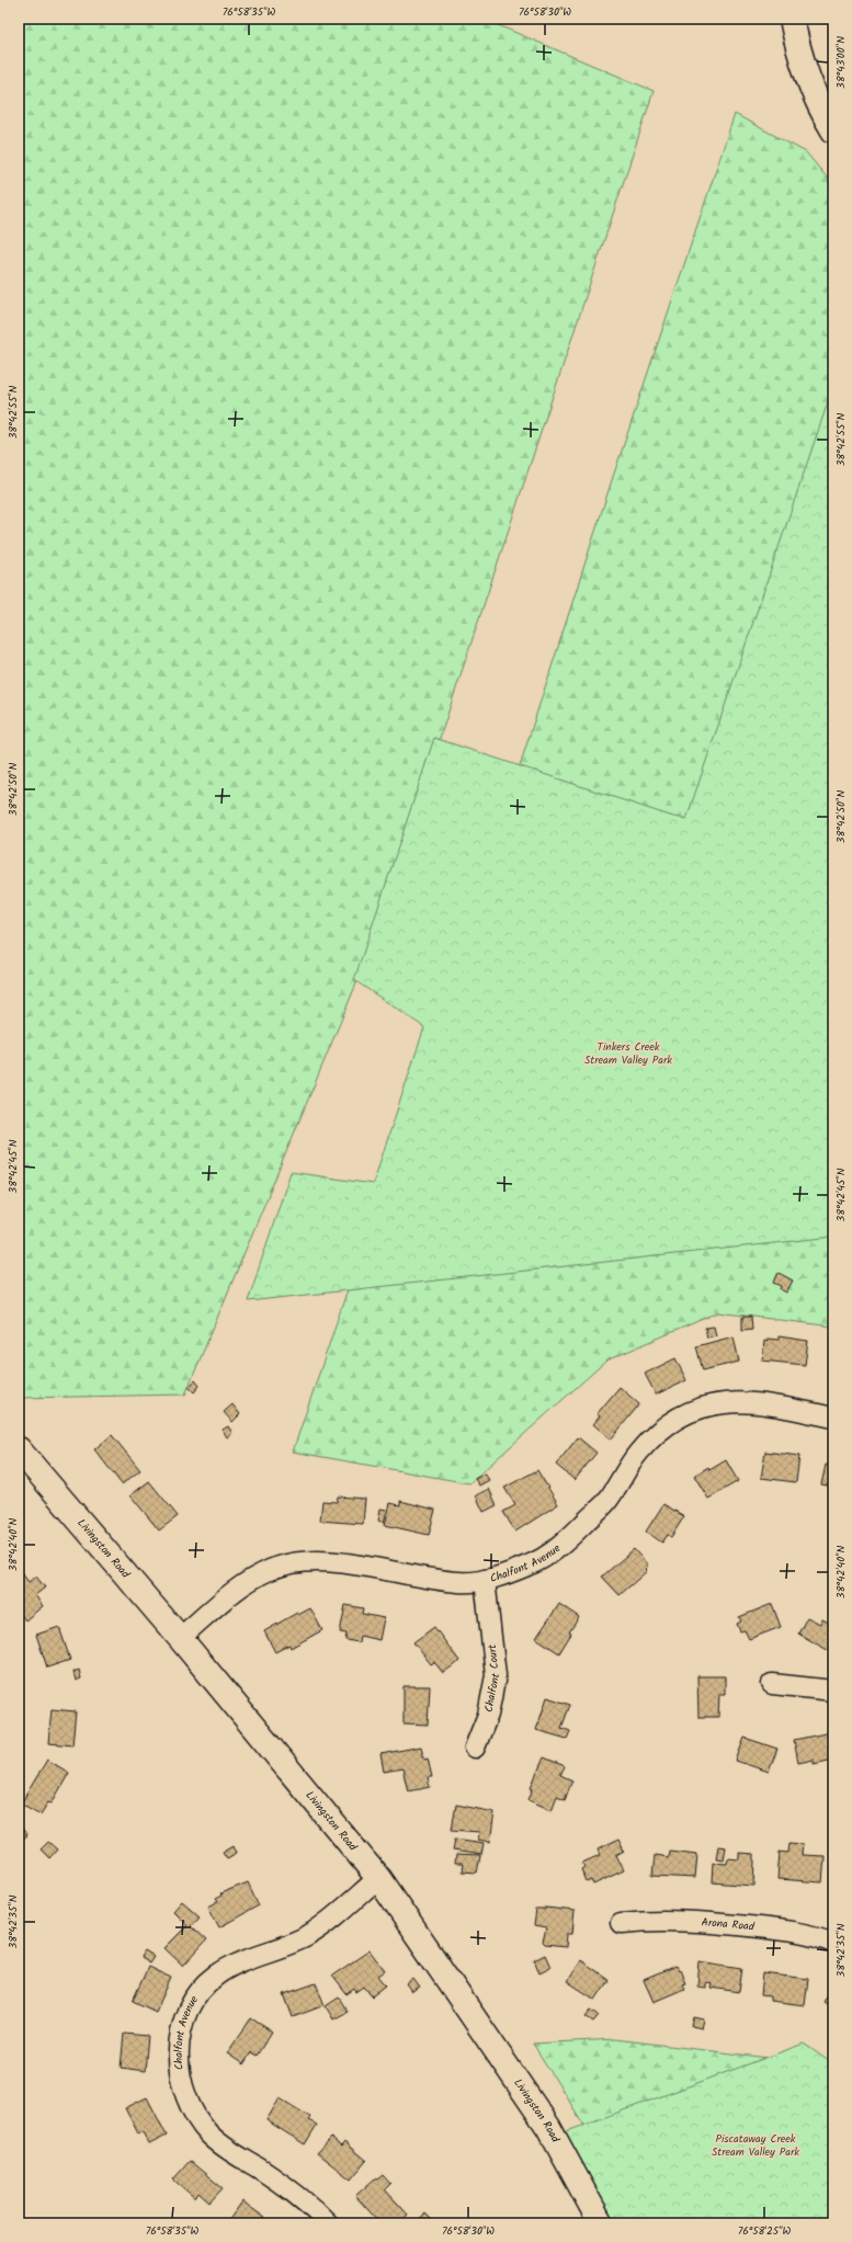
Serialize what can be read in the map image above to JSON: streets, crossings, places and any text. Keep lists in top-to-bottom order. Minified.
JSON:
{"streets":{"main road":["Livingston Road"],"street":["Chalfont Avenue","Chalfont Court","Arona Road"]},"crossings":[["Livingston Road","Chalfont Avenue"],["Chalfont Avenue","Chalfont Court"]],"parks":["Tinkers Creek Stream Valley Park","Piscataway Creek Stream Valley Park"],"coordinates":["76°58'35\"W","76°58'30\"W","38°43'00\"N","38°42'55\"N","38°42'50\"N","38°42'45\"N","38°42'40\"N","38°42'35\"N","76°58'25\"W"]}
